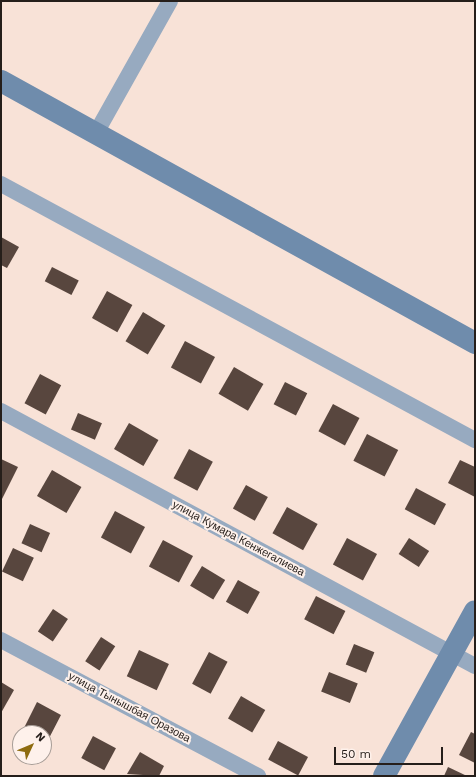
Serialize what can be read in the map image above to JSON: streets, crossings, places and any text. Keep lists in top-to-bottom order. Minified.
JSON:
{"streets":{"street":["улица Кумара Кенжегалиева","улица Тынышбая Оразова"]},"scale_bar":"50 m","north":"top right"}
